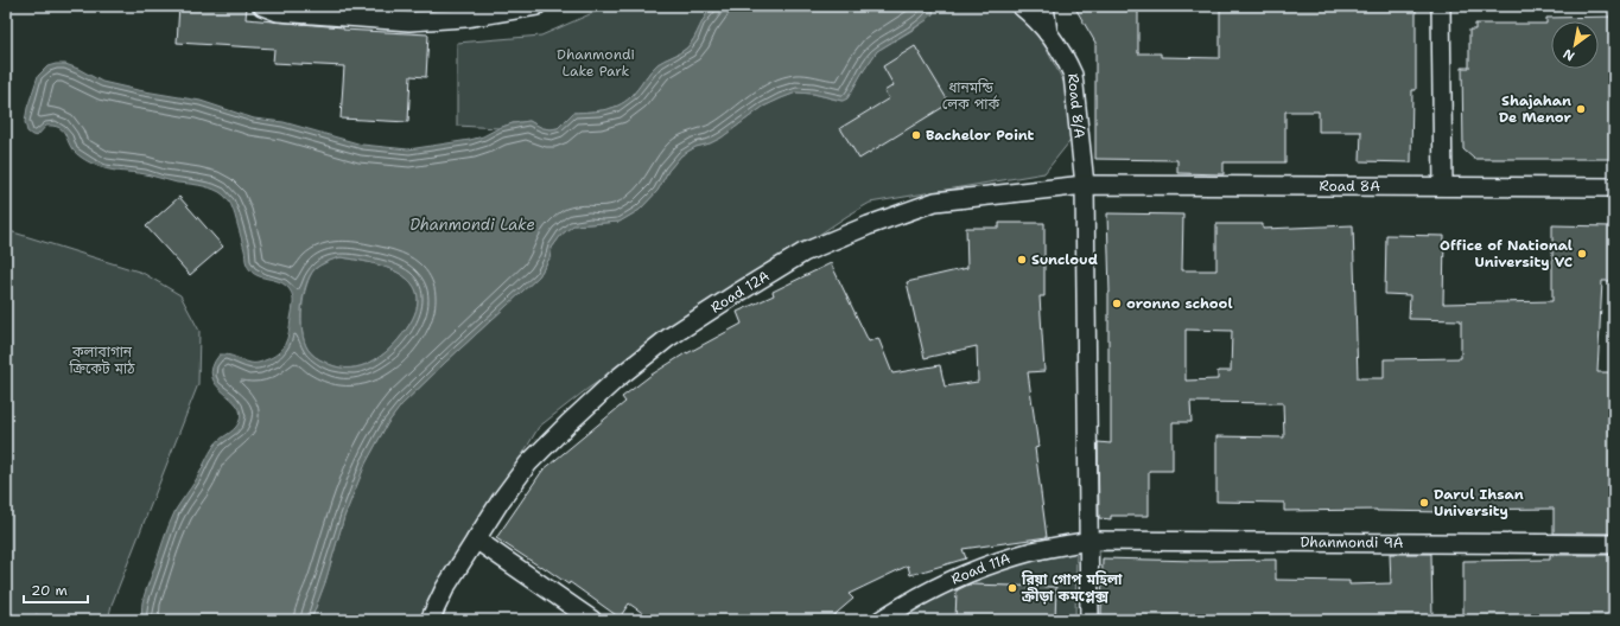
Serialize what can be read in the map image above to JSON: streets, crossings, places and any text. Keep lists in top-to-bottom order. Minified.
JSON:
{"streets":{"street":["Road 8/A","Road 8A","Road 12A","Dhanmondi 9A","Road 11A"]},"crossings":[["Road 8/A","Road 8A"],["Road 8/A","Road 12A"],["Road 8/A","Dhanmondi 9A"],["Road 8/A","Road 11A"],["Road 8A","Road 12A"],["Dhanmondi 9A","Road 11A"]],"water":["Dhanmondi Lake"],"parks":["Dhanmondi Lake Park","ধানমন্ডি লেক পার্ক","কলাবাগান ক্রিকেট মাঠ"],"places":["Shajahan De Menor","Bachelor Point","Office of National University VC","Suncloud","oronno school","Darul Ihsan University","রিয়া গোপ মহিলা ক্রীড়া কমপ্লেক্স"],"scale_bar":"20 m","north":"bottom left"}
